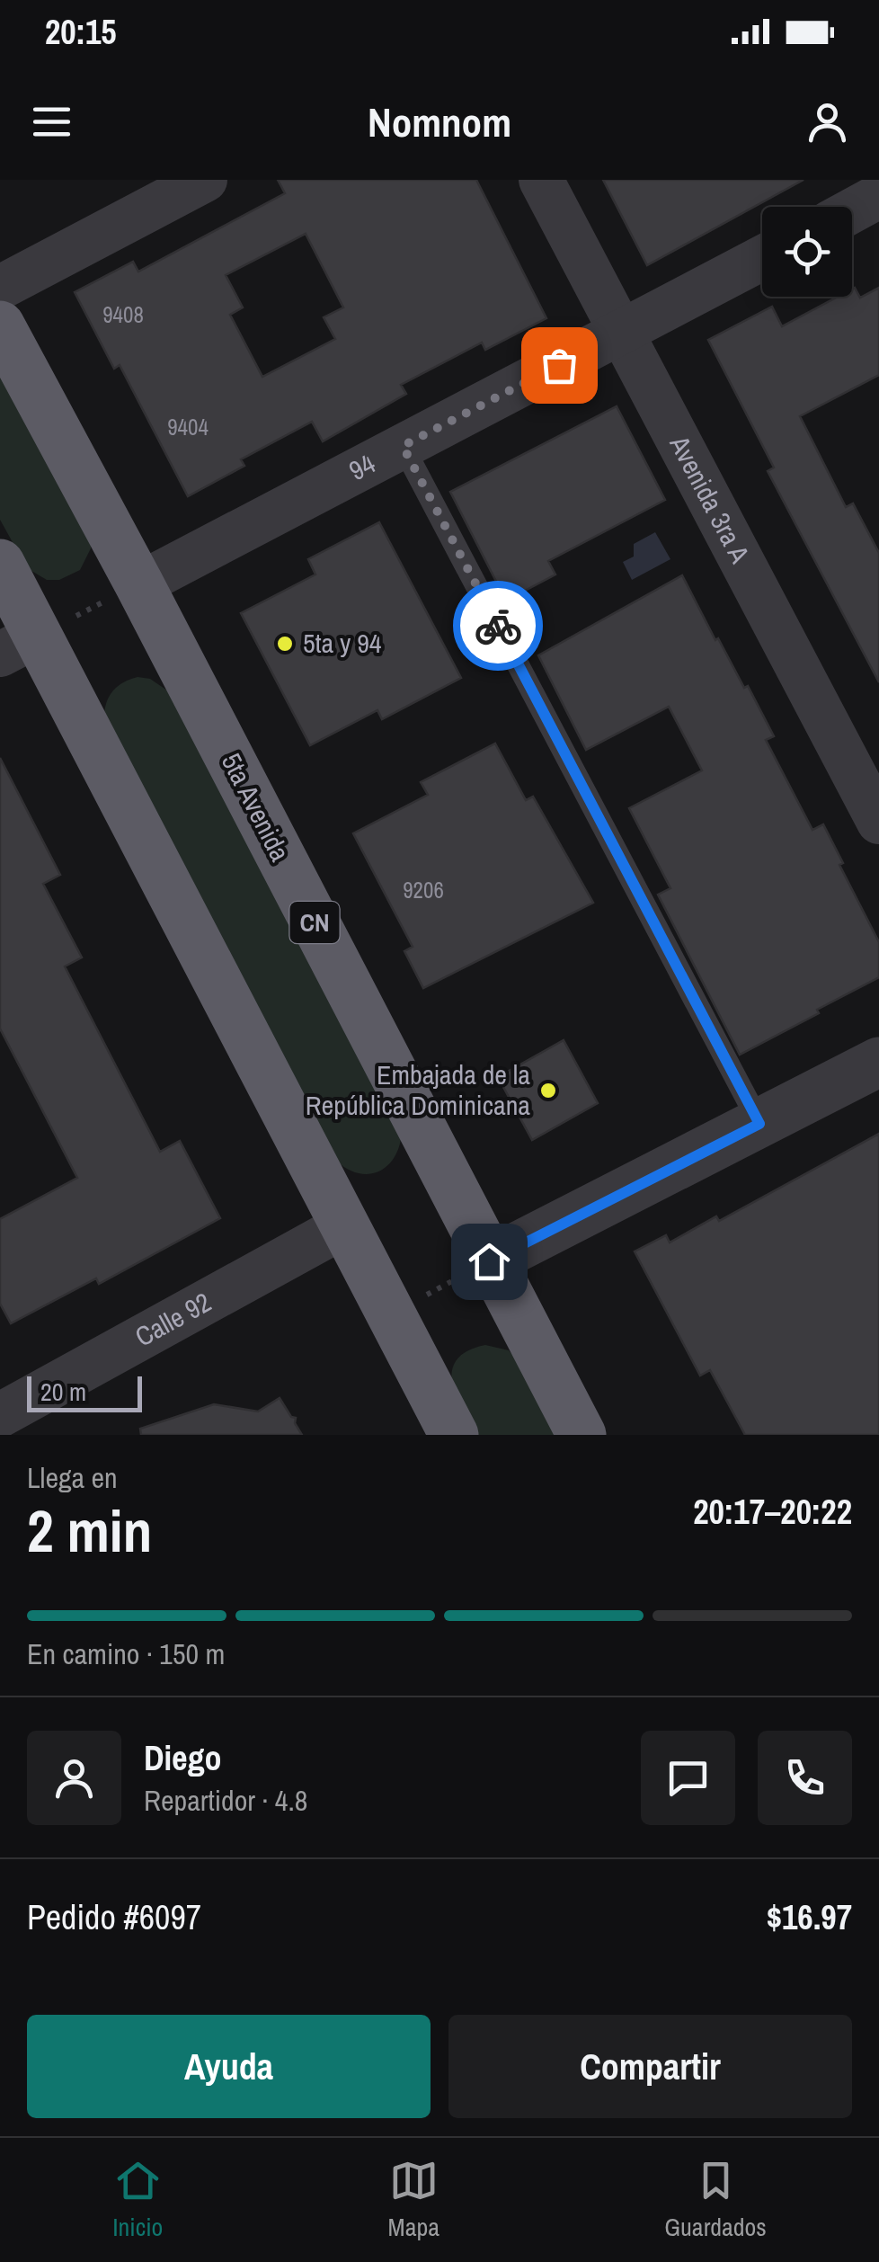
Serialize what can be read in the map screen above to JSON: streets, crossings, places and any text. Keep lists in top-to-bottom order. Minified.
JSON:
{"streets":{"highway":["5ta Avenida","CN"],"street":["94","Avenida 3ra A","Calle 92"]},"crossings":[["94","Avenida 3ra A"],["94","5ta Avenida"]],"places":["5ta y 94","Embajada de la República Dominicana"],"house_numbers":["9408","9404","9206"],"scale_bar":"20 m","page":{"status":"20:15","header":"Nomnom","scale":"20 m","heading":["2 min","Llega en","20:17–20:22"],"panel":["Diego","Repartidor · 4.8","Pedido #6097","$16.97"],"bar":"En camino · 150 m","buttons":["Ayuda","Compartir"],"tabs":["Inicio","Mapa","Guardados"]}}
